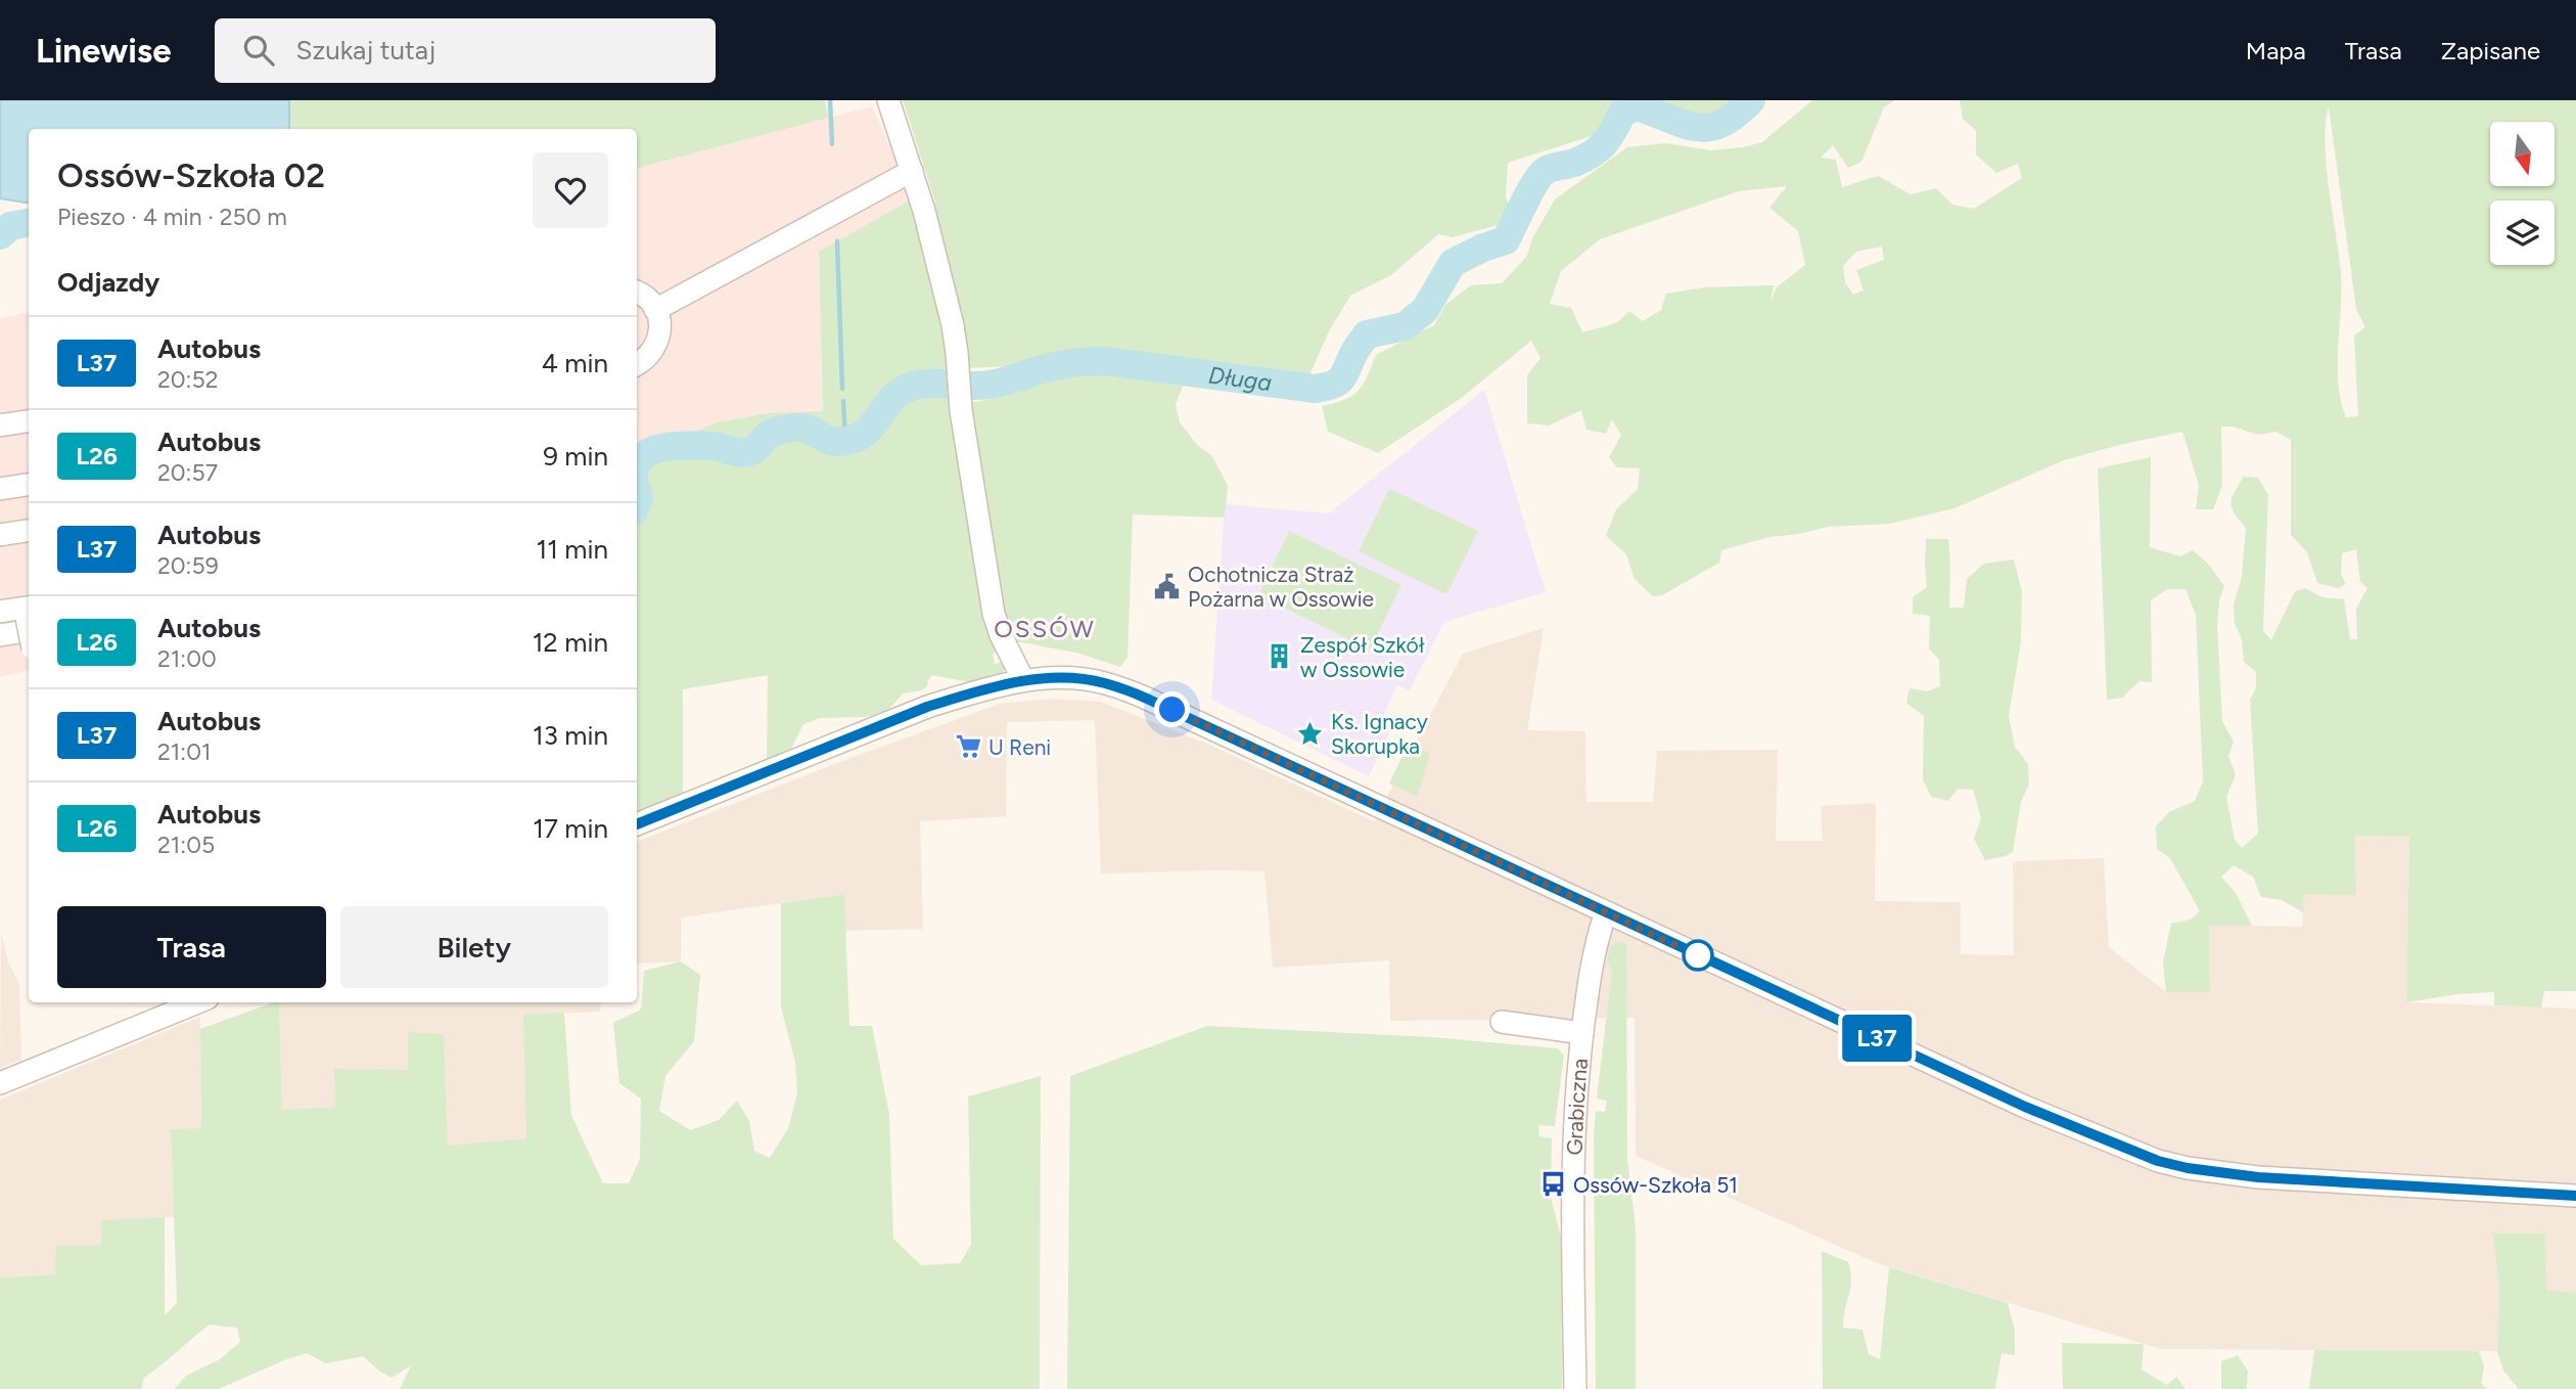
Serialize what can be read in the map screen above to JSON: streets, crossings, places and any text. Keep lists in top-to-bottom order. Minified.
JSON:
{"streets":{"street":["Grabiczna"]},"districts":["OSSÓW"],"water":["Długa"],"places":{"public building":["Ochotnicza Straż Pożarna w Ossowie"],"building":["Zespół Szkół w Ossowie"],"place":["Ks. Ignacy Skorupka"],"supermarket":["U Reni"],"bus stop":["Ossów-Szkoła 51"]},"lines":["bus line L37"],"north":"bottom","page":{"header":"Linewise","search":"Szukaj tutaj","nav":["Mapa","Trasa","Zapisane"],"on_map":"L37","heading":[["Ossów-Szkoła 02","Pieszo · 4 min · 250 m"],"Odjazdy"],"list":[{"mark":"L37","name":"Autobus","note":"20:52","value":"4 min"},{"mark":"L26","name":"Autobus","note":"20:57","value":"9 min"},{"mark":"L37","name":"Autobus","note":"20:59","value":"11 min"},{"mark":"L26","name":"Autobus","note":"21:00","value":"12 min"},{"mark":"L37","name":"Autobus","note":"21:01","value":"13 min"},{"mark":"L26","name":"Autobus","note":"21:05","value":"17 min"}],"buttons":["Trasa","Bilety"]}}
